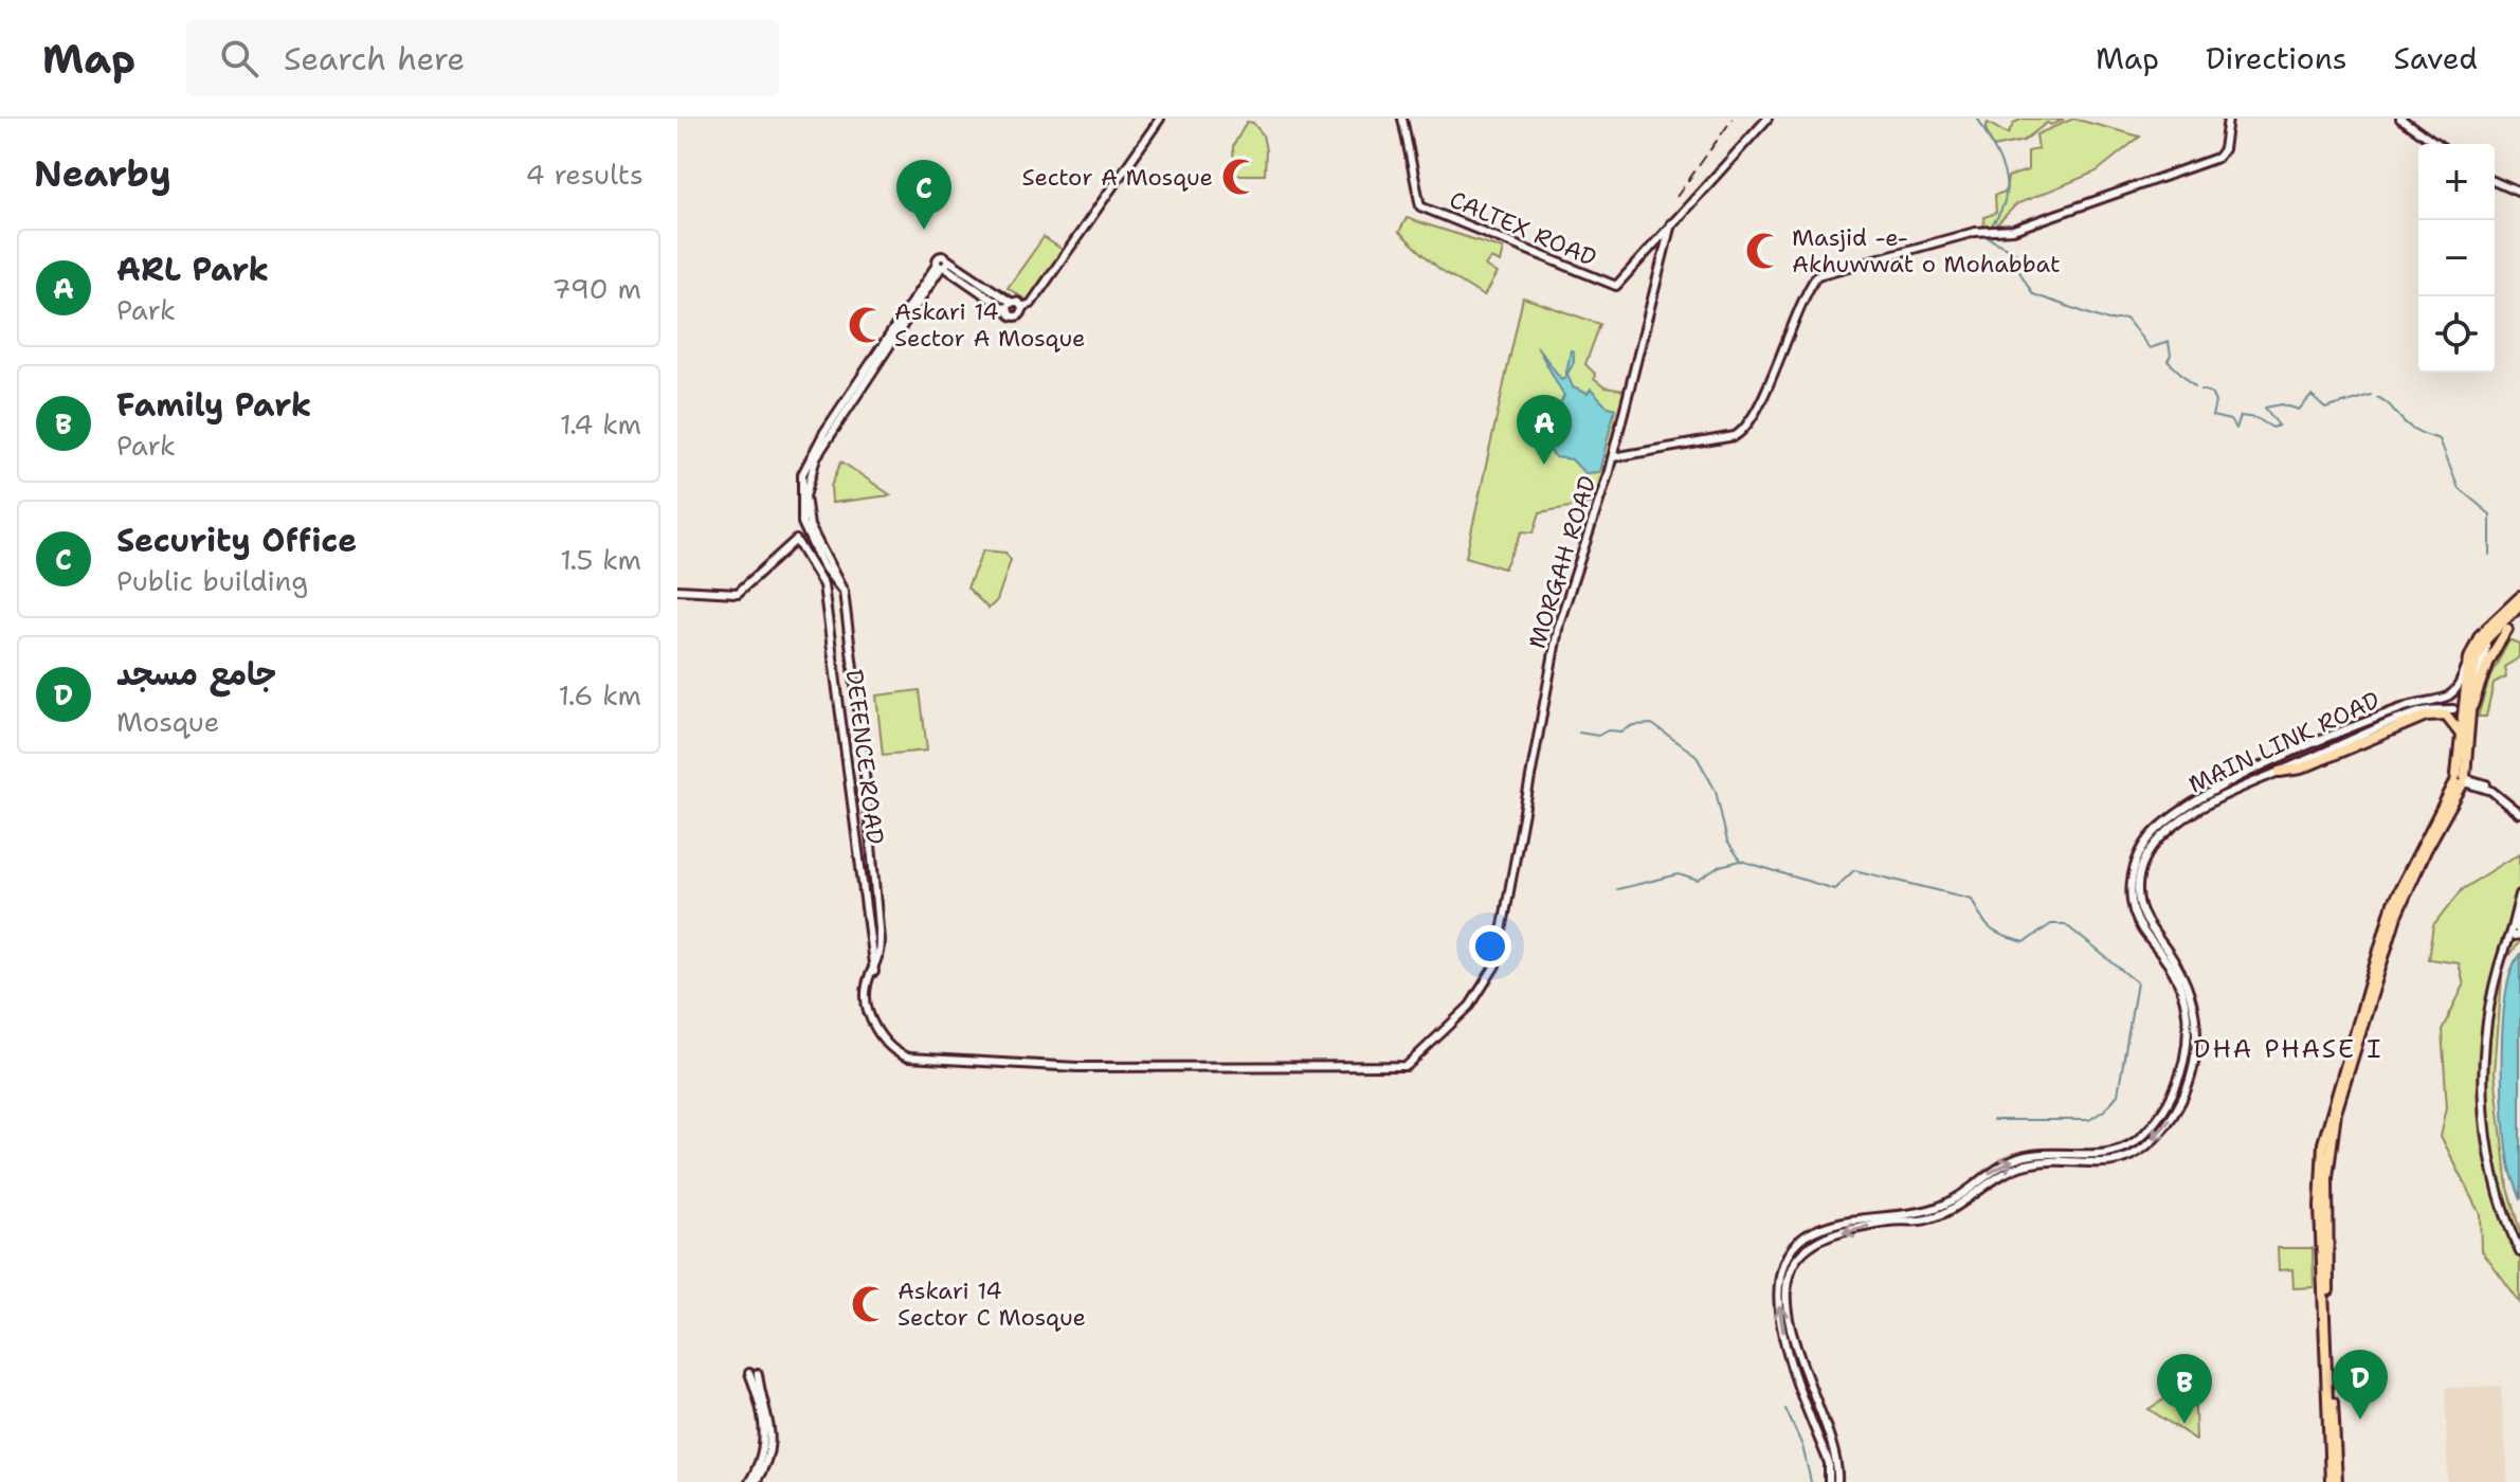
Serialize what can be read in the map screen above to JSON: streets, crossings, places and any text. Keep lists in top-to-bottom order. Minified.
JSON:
{"streets":{"street":["CALTEX ROAD","MORGAH ROAD","MAIN LINK ROAD","DEFENCE ROAD"]},"crossings":[["CALTEX ROAD","MORGAH ROAD"],["MORGAH ROAD","DEFENCE ROAD"]],"districts":["DHA PHASE I"],"places":{"mosque":["Sector A Mosque","Masjid -e- Akhuwwat o Mohabbat","Askari 14 Sector A Mosque","Askari 14 Sector C Mosque"]},"page":{"header":"Map","search":"Search here","nav":["Map","Directions","Saved"],"heading":["Nearby","4 results"],"map_buttons":["+","−"],"pins":["C","A","D","B"],"list":[{"mark":"A","name":"ARL Park","note":"Park","value":"790 m"},{"mark":"B","name":"Family Park","note":"Park","value":"1.4 km"},{"mark":"C","name":"Security Office","note":"Public building","value":"1.5 km"},{"mark":"D","name":"جامع مسجد","note":"Mosque","value":"1.6 km"}]}}
